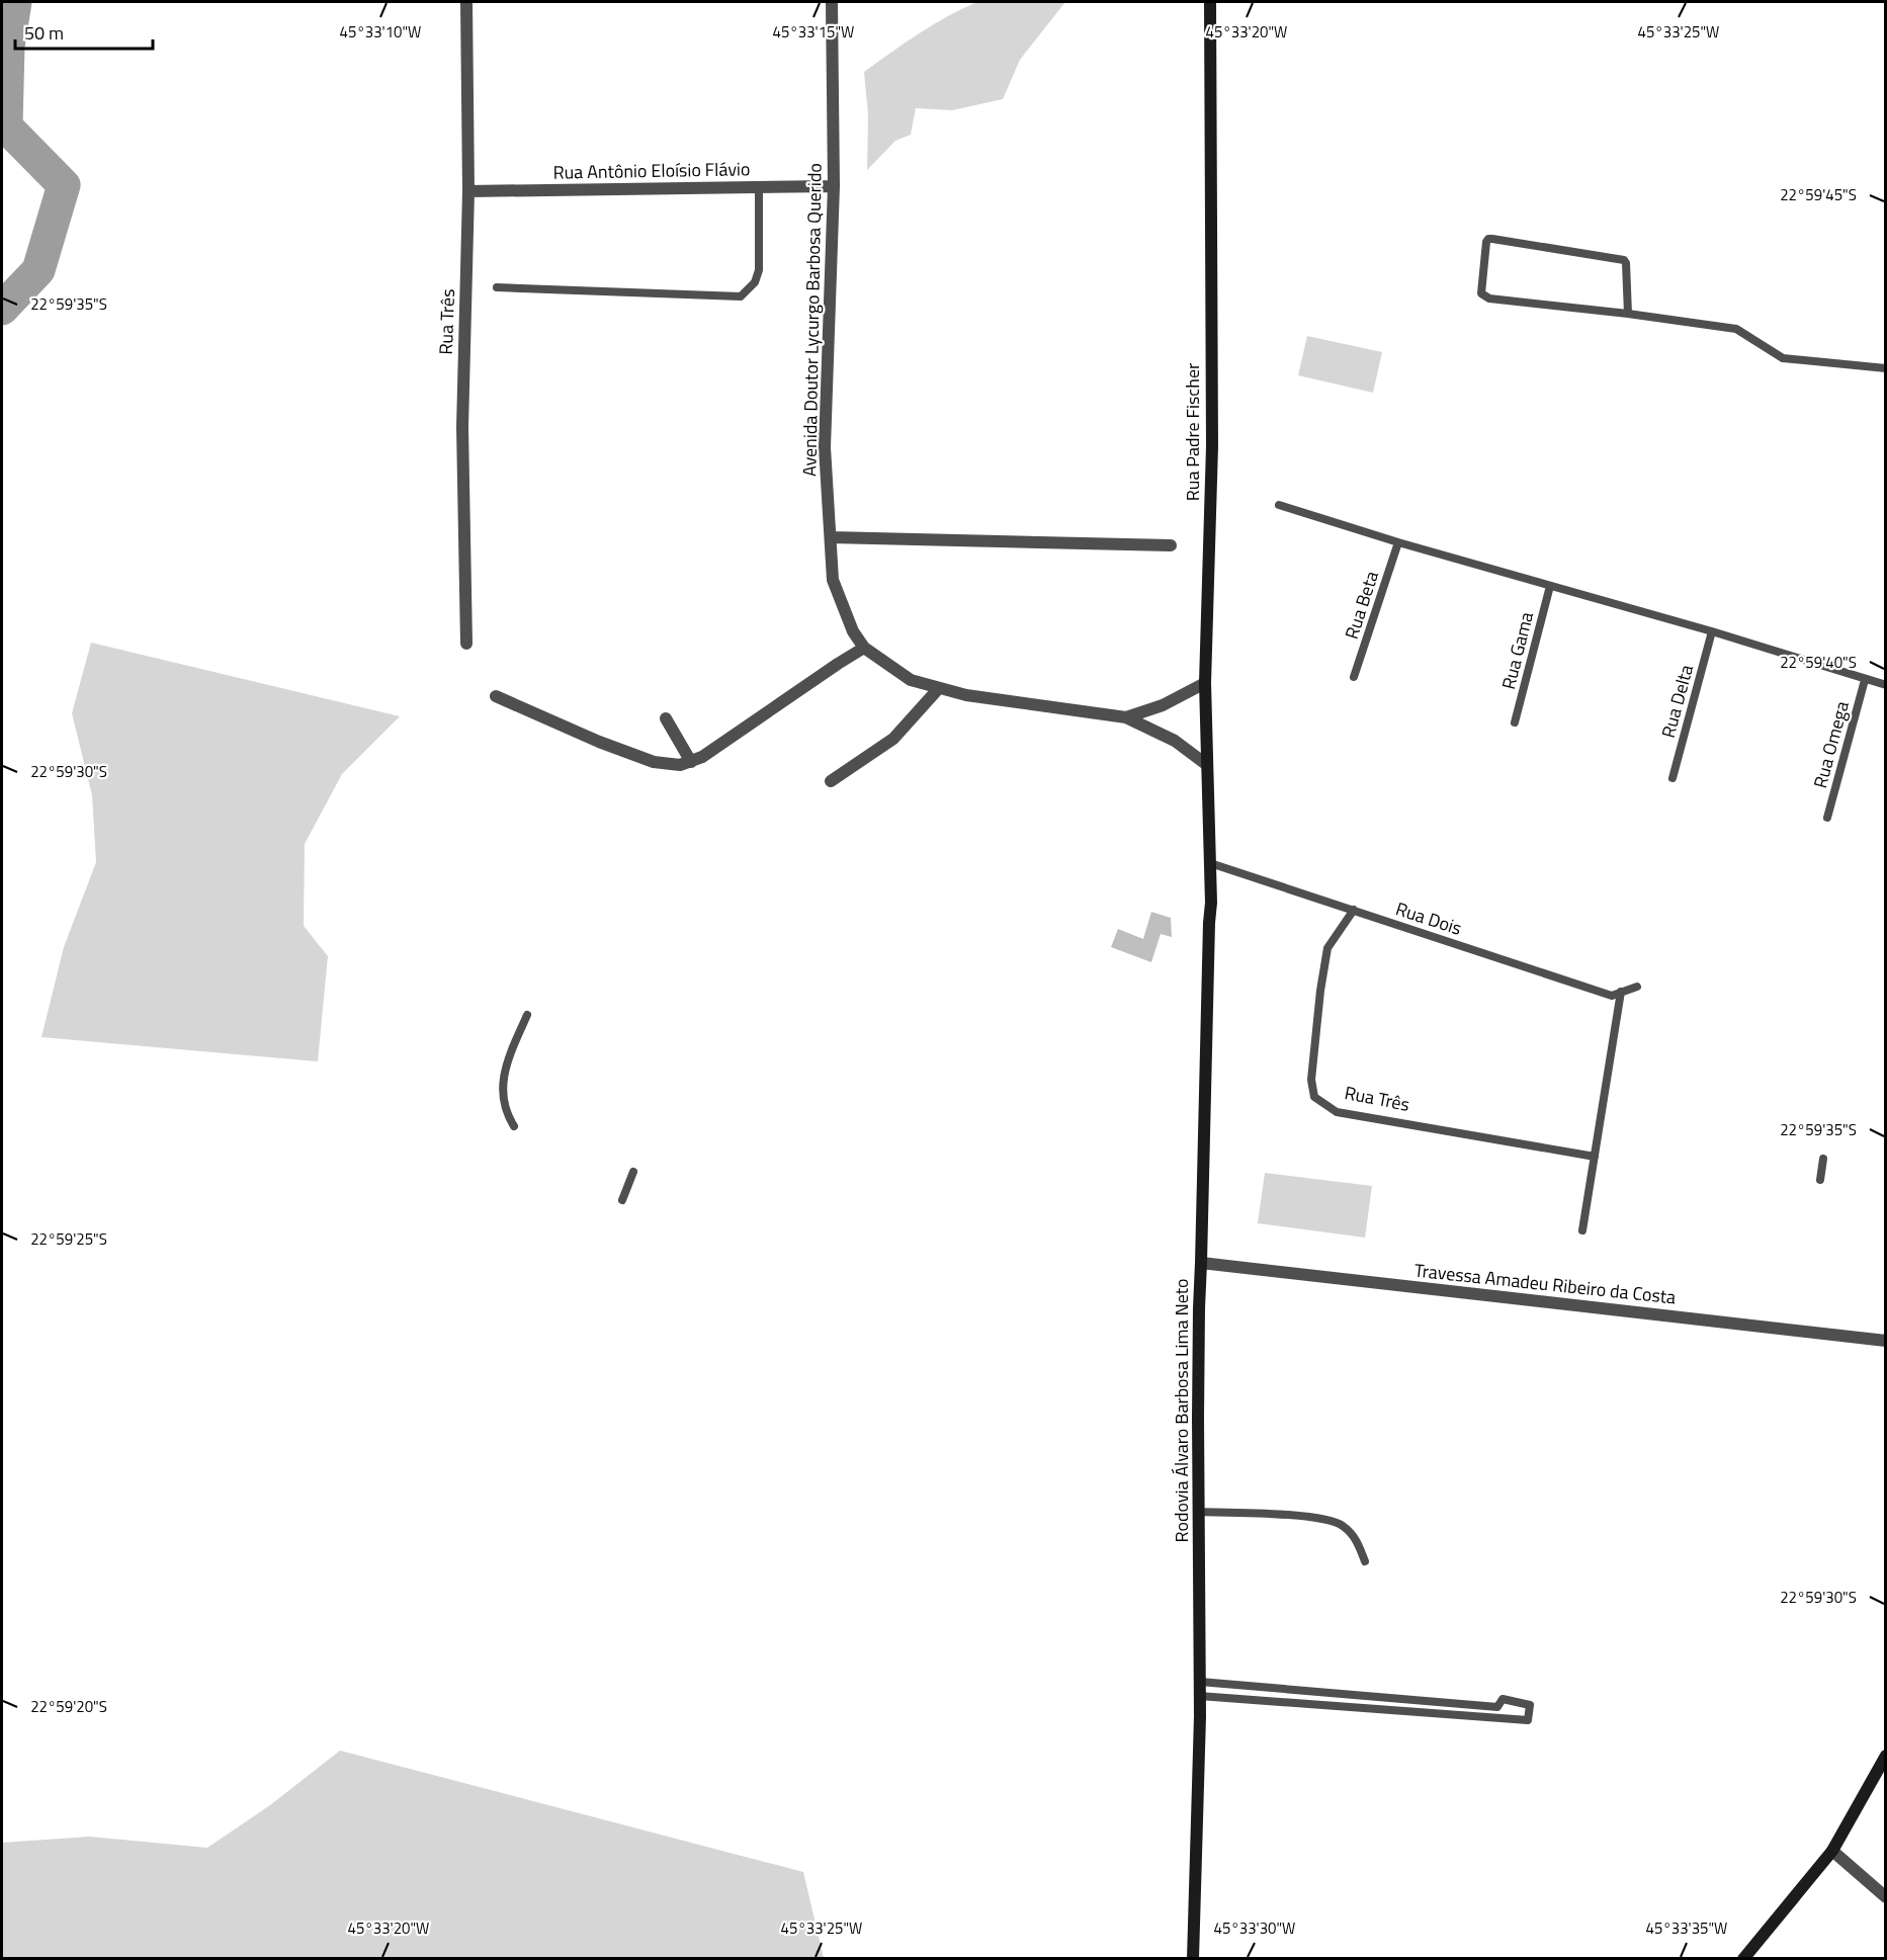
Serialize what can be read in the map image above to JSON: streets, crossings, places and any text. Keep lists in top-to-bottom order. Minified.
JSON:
{"streets":{"main road":["Rua Padre Fischer","Rodovia Álvaro Barbosa Lima Neto"],"street":["Rua Antônio Eloísio Flávio","Avenida Doutor Lycurgo Barbosa Querido","Rua Três","Travessa Amadeu Ribeiro da Costa"],"lane":["Rua Beta","Rua Gama","Rua Delta","Rua Omega","Rua Dois"]},"crossings":[["Rua Antônio Eloísio Flávio","Avenida Doutor Lycurgo Barbosa Querido"],["Rua Antônio Eloísio Flávio","Rua Três"],["Rua Três","Rua Dois"],["Rua Padre Fischer","Rua Dois"],["Rua Padre Fischer","Rodovia Álvaro Barbosa Lima Neto"],["Rua Dois","Rodovia Álvaro Barbosa Lima Neto"],["Travessa Amadeu Ribeiro da Costa","Rodovia Álvaro Barbosa Lima Neto"]],"scale_bar":"50 m","coordinates":["45°33'15\"W","45°33'20\"W","45°33'25\"W","45°33'10\"W","22°59'45\"S","22°59'35\"S","22°59'40\"S","22°59'30\"S","22°59'25\"S","22°59'20\"S","45°33'30\"W","45°33'35\"W"]}
